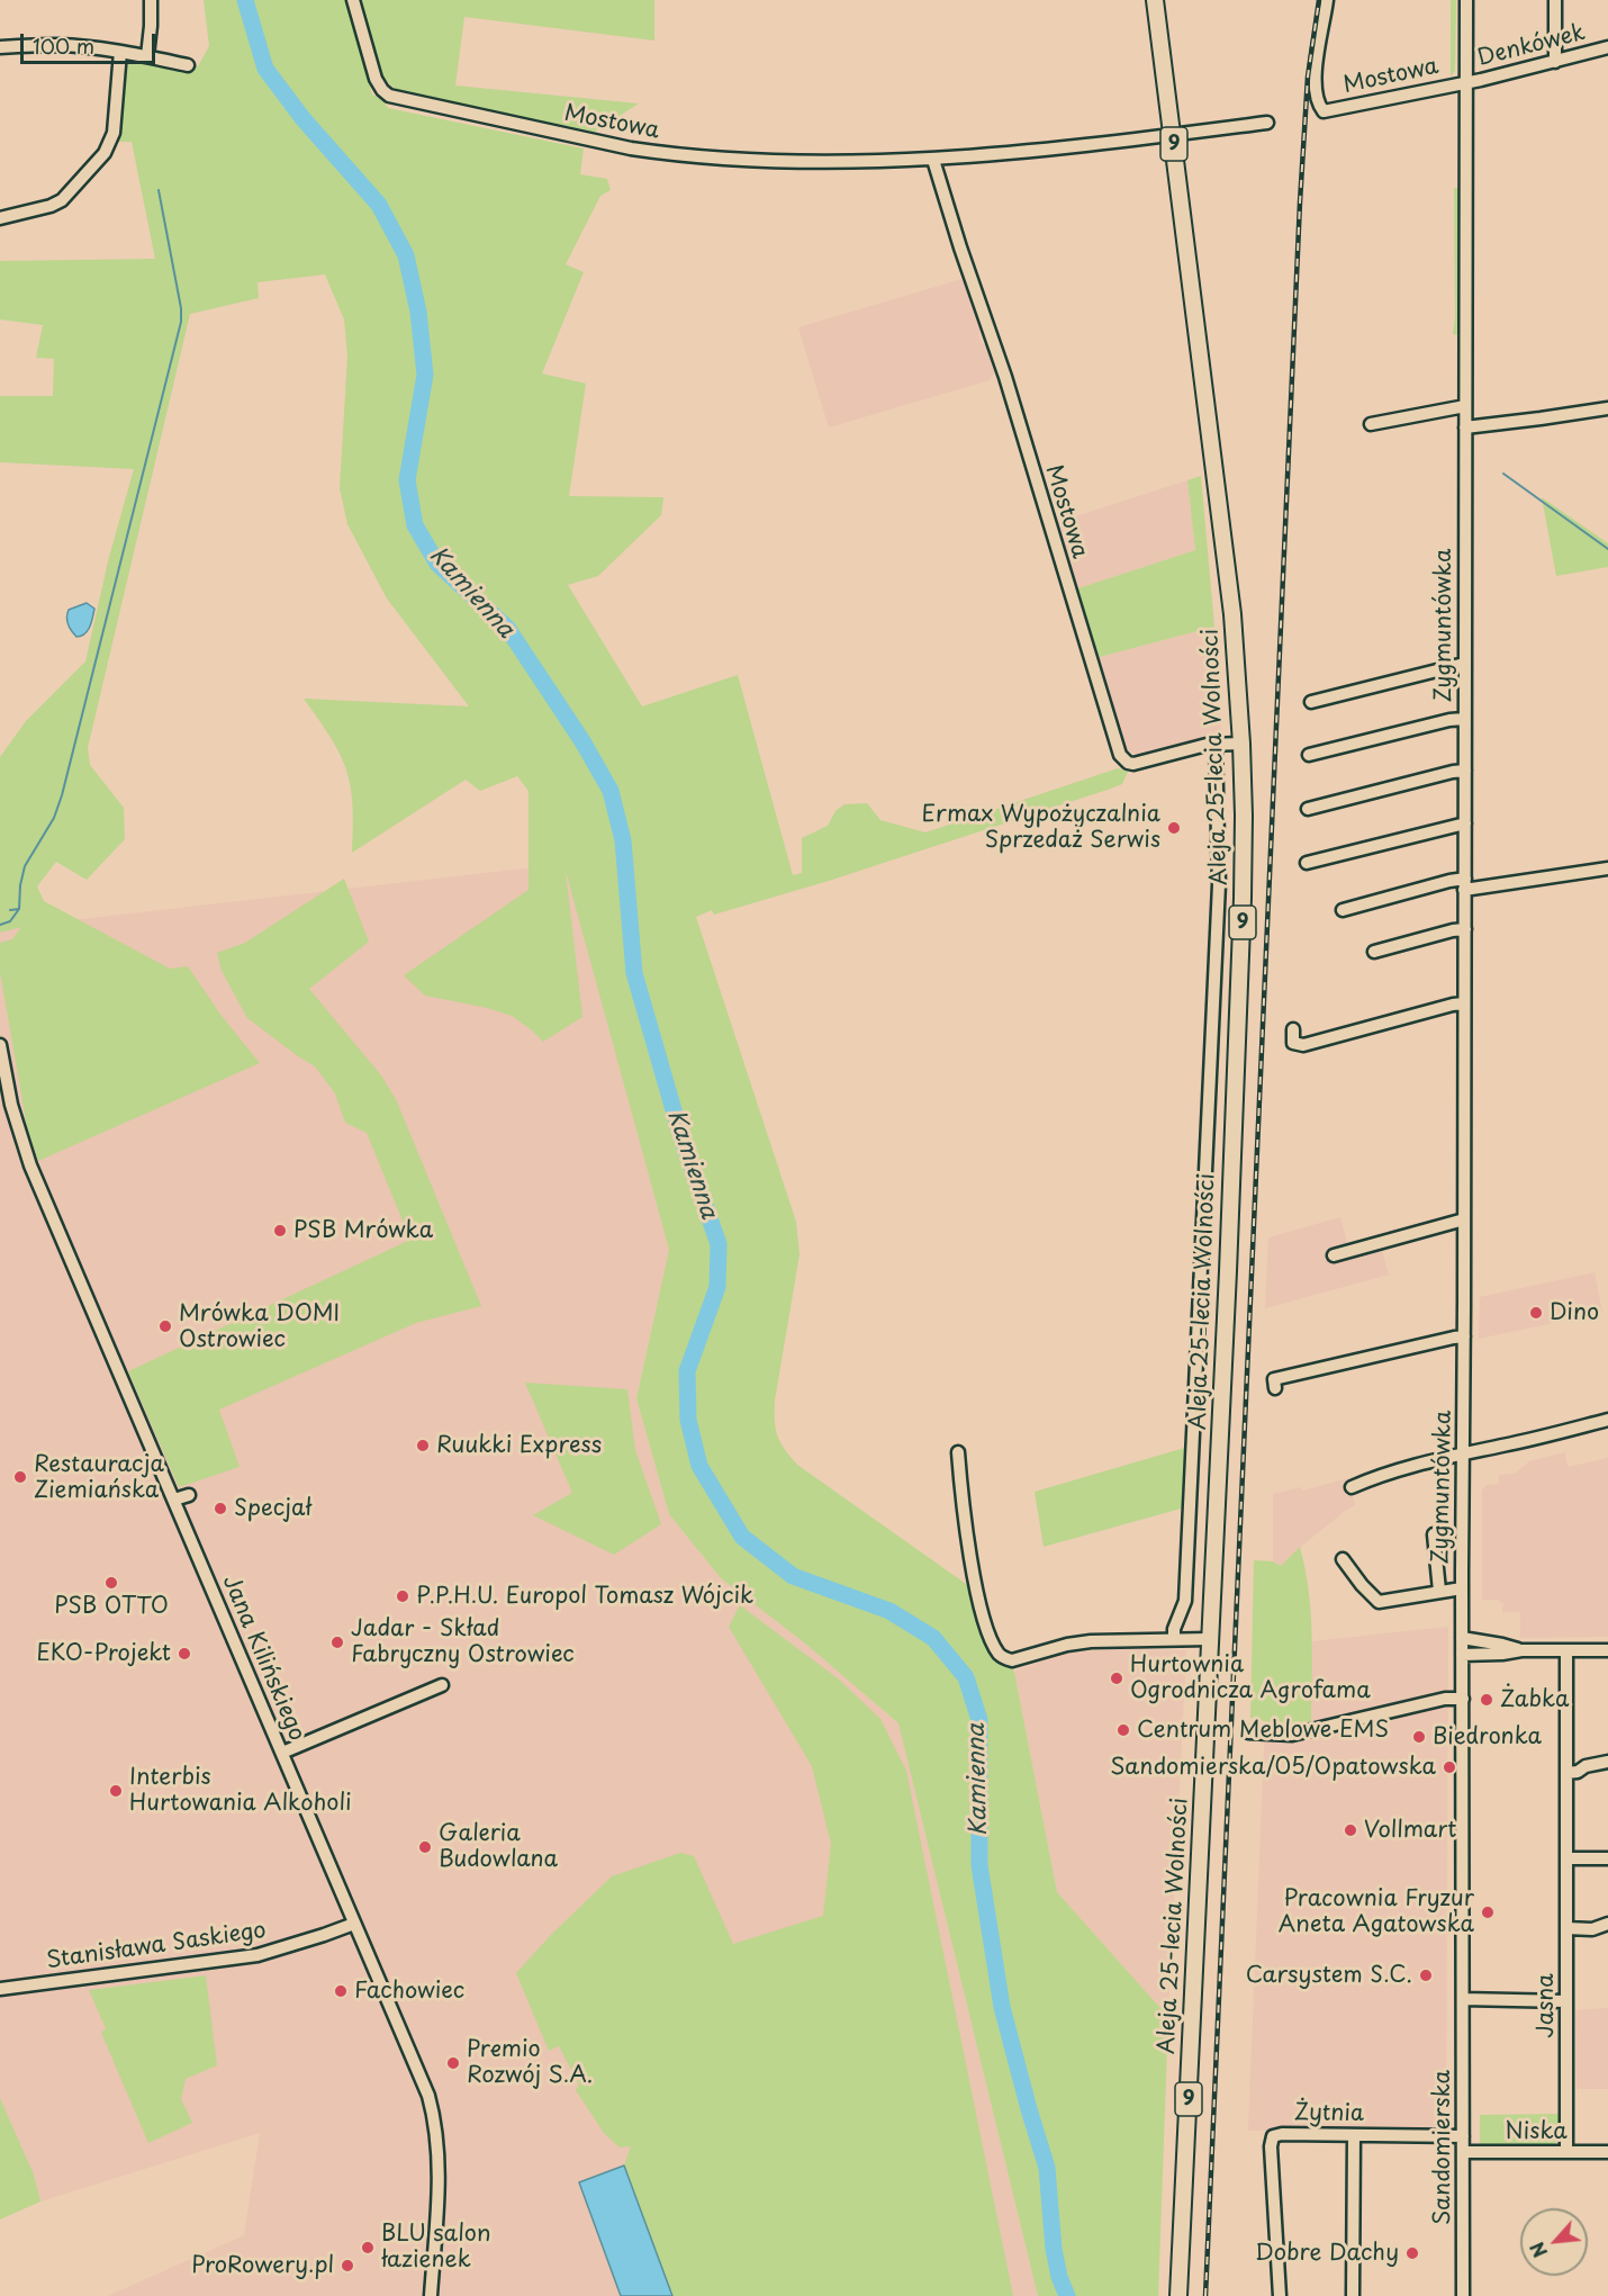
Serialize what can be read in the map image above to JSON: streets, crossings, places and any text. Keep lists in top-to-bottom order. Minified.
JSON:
{"streets":{"main road":["9","Aleja 25-lecia Wolności"],"street":["Denkówek","Mostowa","Zygmuntówka","Jana Kilińskiego","Stanisława Saskiego","Jasna","Żytnia","Niska","Sandomierska"]},"crossings":[["Denkówek","Mostowa"],["Denkówek","Zygmuntówka"],["Mostowa","Zygmuntówka"],["Mostowa","Aleja 25-lecia Wolności"],["Zygmuntówka","Sandomierska"],["Jana Kilińskiego","Stanisława Saskiego"],["Jasna","Niska"],["Żytnia","Sandomierska"],["Niska","Sandomierska"]],"water":["Kamienna"],"places":["Ermax Wypożyczalnia Sprzedaż Serwis","PSB Mrówka","Dino","Mrówka DOMI Ostrowiec","Ruukki Express","Restauracja Ziemiańska","Specjał","PSB OTTO","P.P.H.U. Europol Tomasz Wójcik","Jadar - Skład Fabryczny Ostrowiec","EKO-Projekt","Hurtownia Ogrodnicza Agrofama","Żabka","Centrum Meblowe EMS","Biedronka","Sandomierska/05/Opatowska","Interbis Hurtowania Alkoholi","Vollmart","Galeria Budowlana","Pracownia Fryzur Aneta Agatowska","Carsystem S.C.","Fachowiec","Premio Rozwój S.A.","BLU salon łazienek","Dobre Dachy","ProRowery.pl"],"scale_bar":"100 m","north":"bottom left"}
